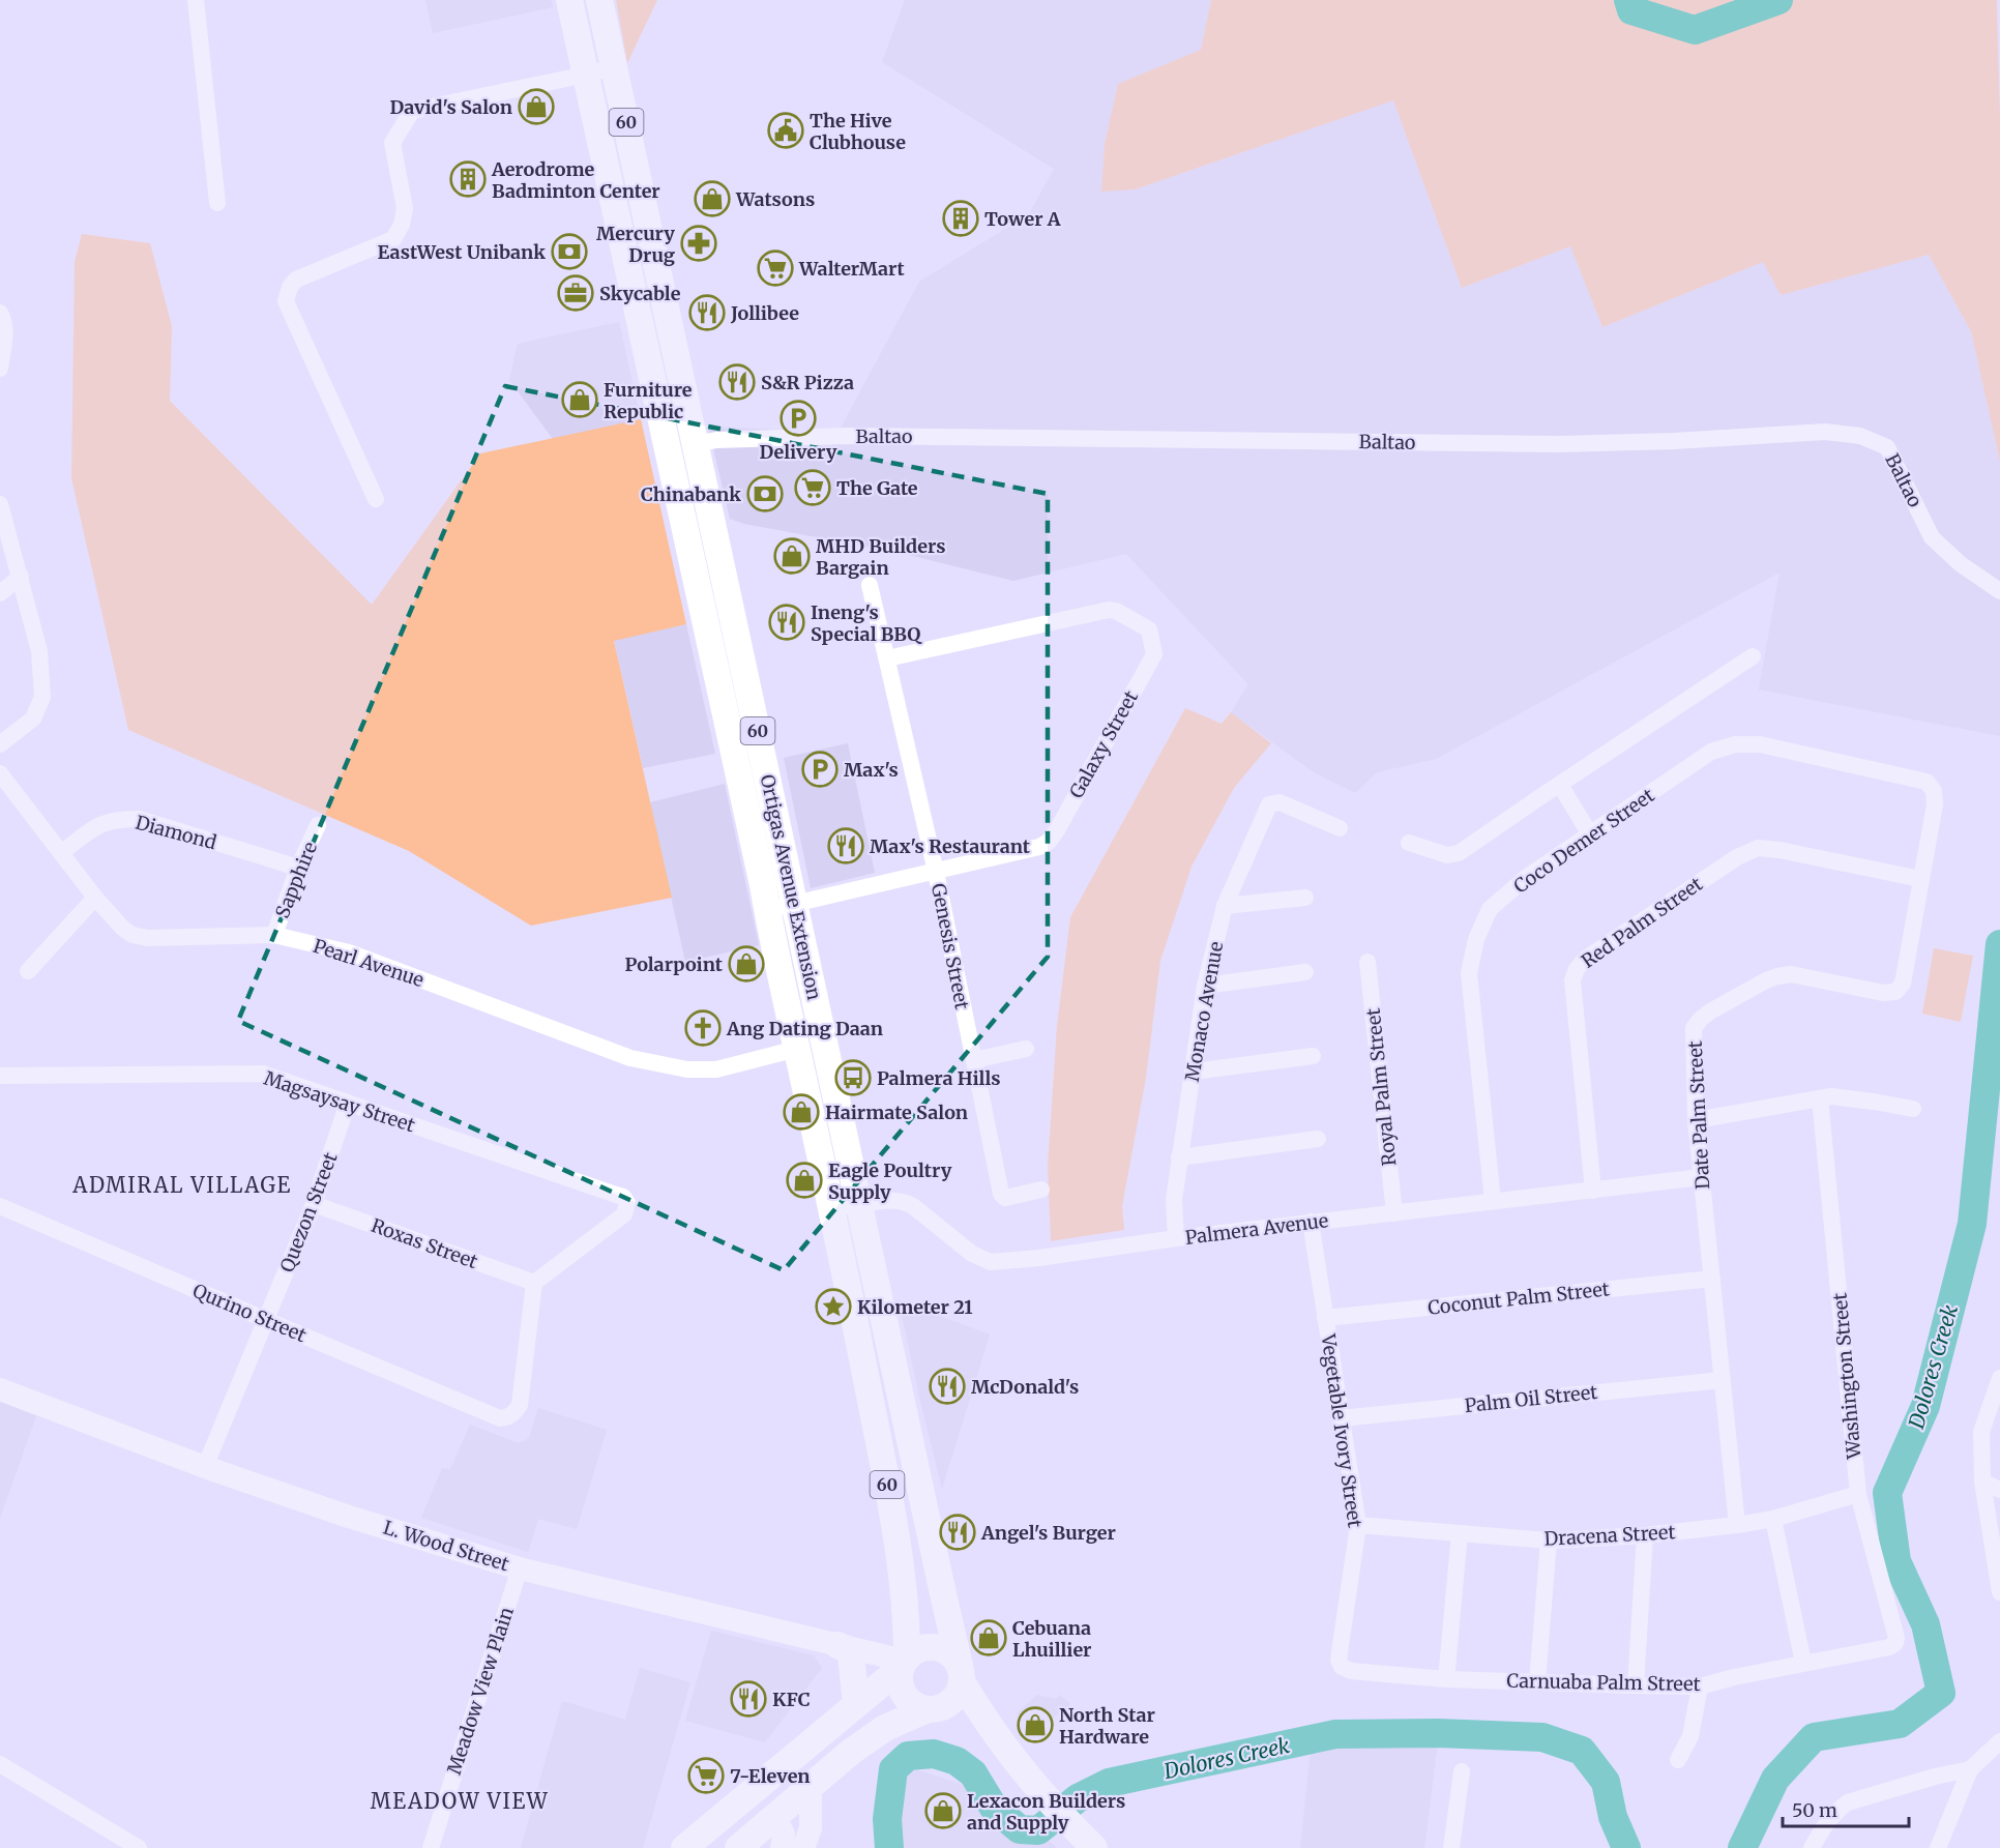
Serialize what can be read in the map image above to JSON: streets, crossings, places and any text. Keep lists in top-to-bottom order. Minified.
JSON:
{"streets":{"main road":["60","Ortigas Avenue Extension","L. Wood Street"],"street":["Baltao","Galaxy Street","Diamond","Coco Demer Street","Sapphire","Red Palm Street","Genesis Street","Pearl Avenue","Monaco Avenue","Royal Palm Street","Magsaysay Street","Date Palm Street","Quezon Street","Palmera Avenue","Roxas Street","Coconut Palm Street","Qurino Street","Washington Street","Palm Oil Street","Vegetable Ivory Street","Dracena Street","Carnuaba Palm Street","Meadow View Plain"]},"crossings":[["60","Ortigas Avenue Extension"],["60","L. Wood Street"],["Baltao","Ortigas Avenue Extension"],["Galaxy Street","Ortigas Avenue Extension"],["Galaxy Street","Genesis Street"],["Diamond","Sapphire"],["Diamond","Pearl Avenue"],["Coco Demer Street","Date Palm Street"],["Coco Demer Street","Palmera Avenue"],["Sapphire","Pearl Avenue"],["Ortigas Avenue Extension","Pearl Avenue"],["Ortigas Avenue Extension","Palmera Avenue"],["Ortigas Avenue Extension","L. Wood Street"],["Red Palm Street","Date Palm Street"],["Red Palm Street","Palmera Avenue"],["Monaco Avenue","Palmera Avenue"],["Royal Palm Street","Palmera Avenue"],["Magsaysay Street","Quezon Street"],["Magsaysay Street","Roxas Street"],["Magsaysay Street","Qurino Street"],["Date Palm Street","Palmera Avenue"],["Date Palm Street","Coconut Palm Street"],["Date Palm Street","Palm Oil Street"],["Date Palm Street","Dracena Street"],["Quezon Street","Roxas Street"],["Quezon Street","Qurino Street"],["Quezon Street","L. Wood Street"],["Palmera Avenue","Vegetable Ivory Street"],["Roxas Street","Qurino Street"],["Coconut Palm Street","Vegetable Ivory Street"],["Washington Street","Dracena Street"],["Washington Street","Carnuaba Palm Street"],["Palm Oil Street","Vegetable Ivory Street"],["Vegetable Ivory Street","Dracena Street"],["Vegetable Ivory Street","Carnuaba Palm Street"],["L. Wood Street","Meadow View Plain"]],"districts":["ADMIRAL VILLAGE","MEADOW VIEW"],"water":["Dolores Creek"],"places":{"shop":["David's Salon","Watsons","Furniture Republic","MHD Builders Bargain","Polarpoint","Hairmate Salon","Eagle Poultry Supply","Cebuana Lhuillier","North Star Hardware","Lexacon Builders and Supply"],"public building":["The Hive Clubhouse"],"building":["Aerodrome Badminton Center","Tower A"],"pharmacy":["Mercury Drug"],"bank":["EastWest Unibank","Chinabank"],"supermarket":["WalterMart","The Gate","7-Eleven"],"office":["Skycable"],"restaurant":["Jollibee","S&R Pizza","Ineng's Special BBQ","Max's Restaurant","McDonald's","Angel's Burger","KFC"],"parking":["Delivery","Max's"],"church":["Ang Dating Daan"],"bus stop":["Palmera Hills"],"place":["Kilometer 21"]},"scale_bar":"50 m"}
